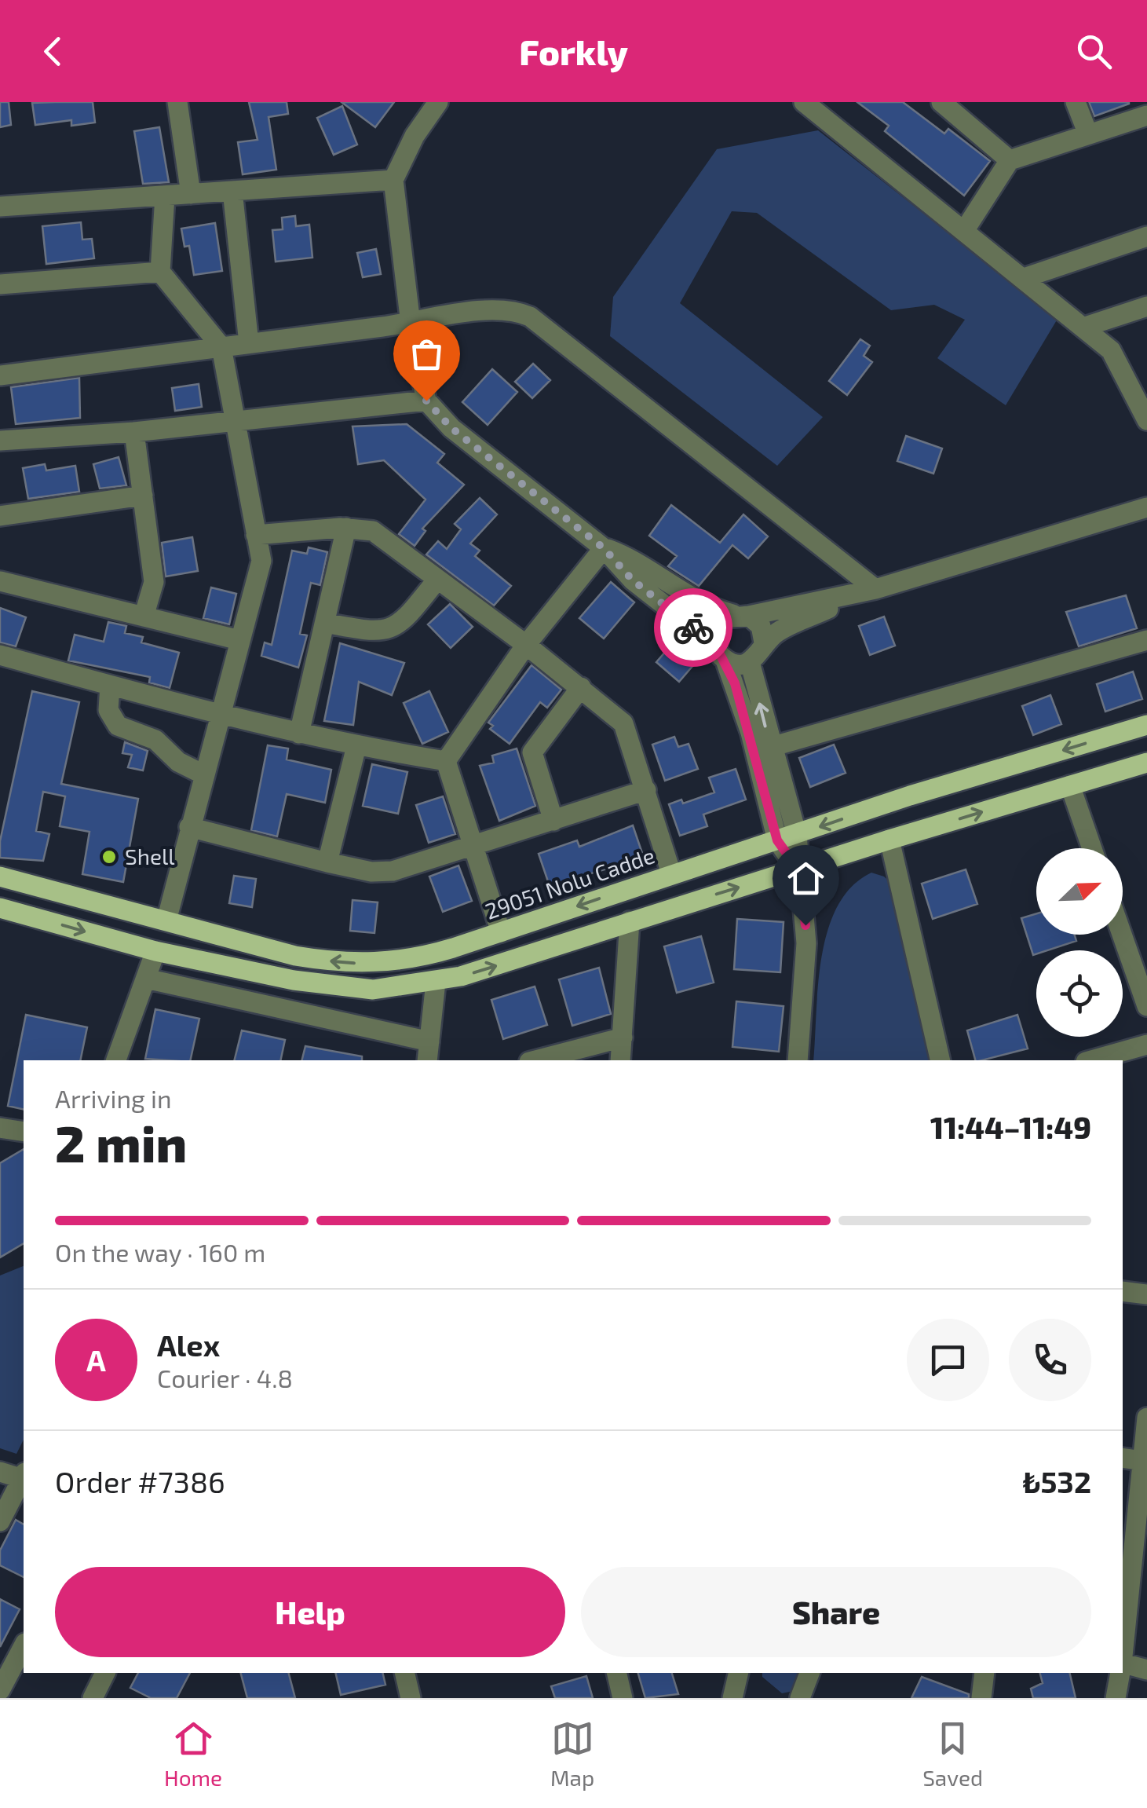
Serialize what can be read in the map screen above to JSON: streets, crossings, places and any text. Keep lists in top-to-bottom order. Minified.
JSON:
{"streets":{"main road":["29051 Nolu Cadde"]},"places":["Shell"],"north":"top right","page":{"header":"Forkly","heading":["2 min","Arriving in","11:44–11:49"],"panel":["Alex","Courier · 4.8","Order #7386","₺532"],"bar":"On the way · 160 m","round":"A","buttons":["Help","Share"],"tabs":["Home","Map","Saved"]}}
